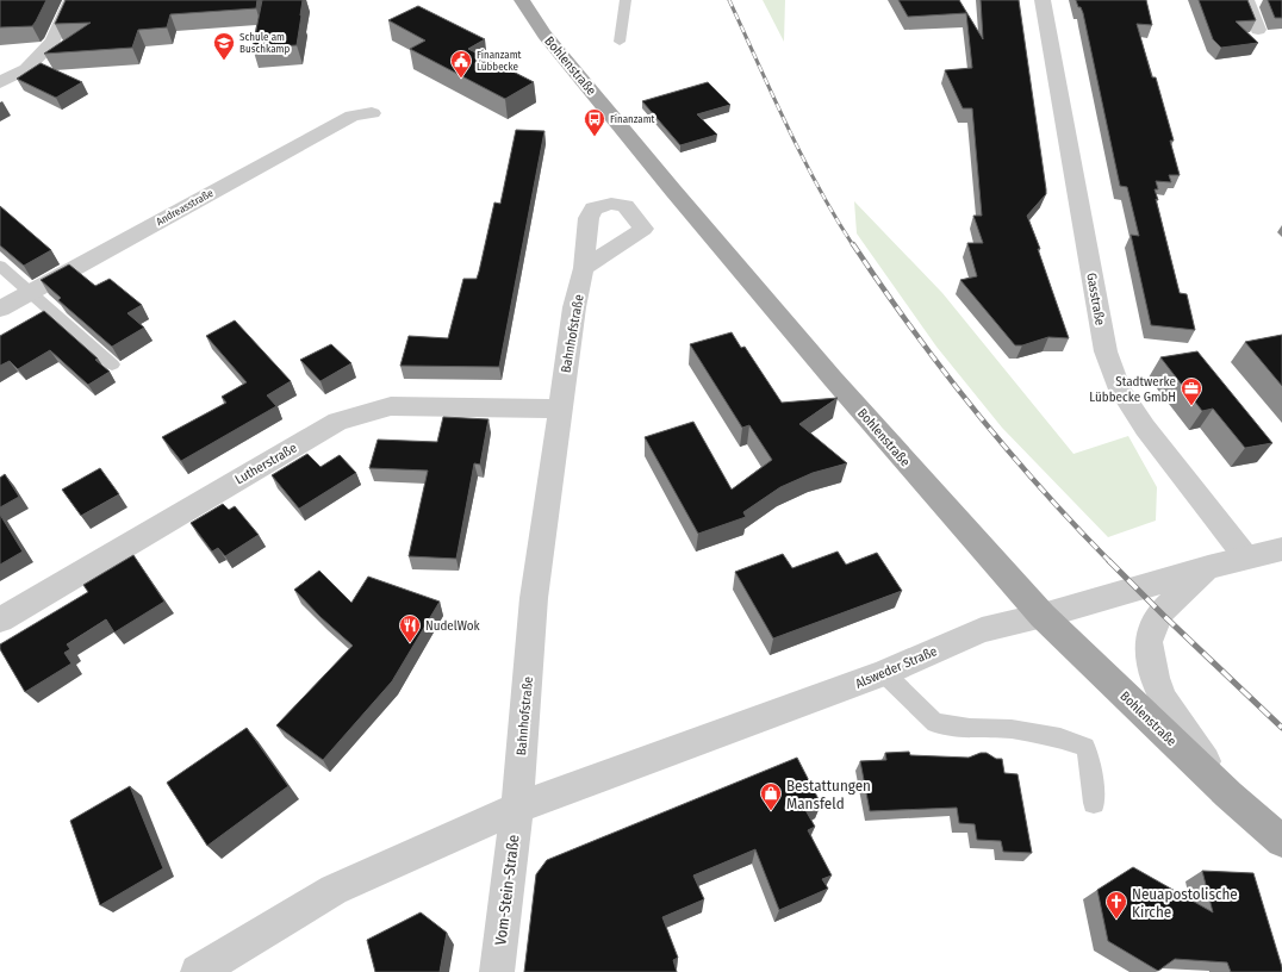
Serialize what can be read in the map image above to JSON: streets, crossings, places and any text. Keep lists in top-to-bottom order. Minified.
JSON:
{"streets":{"main road":["Bohlenstraße"],"street":["Andreasstraße","Gasstraße","Bahnhofstraße","Lutherstraße","Alsweder Straße","Vom-Stein-Straße"]},"crossings":[["Bohlenstraße","Alsweder Straße"],["Gasstraße","Alsweder Straße"],["Bahnhofstraße","Lutherstraße"],["Bahnhofstraße","Alsweder Straße"],["Bahnhofstraße","Vom-Stein-Straße"],["Alsweder Straße","Vom-Stein-Straße"]],"places":{"school or university":["Schule am Buschkamp"],"public building":["Finanzamt Lübbecke"],"bus stop":["Finanzamt"],"office":["Stadtwerke Lübbecke GmbH"],"restaurant":["NudelWok"],"shop":["Bestattungen Mansfeld"],"church":["Neuapostolische Kirche"]}}
